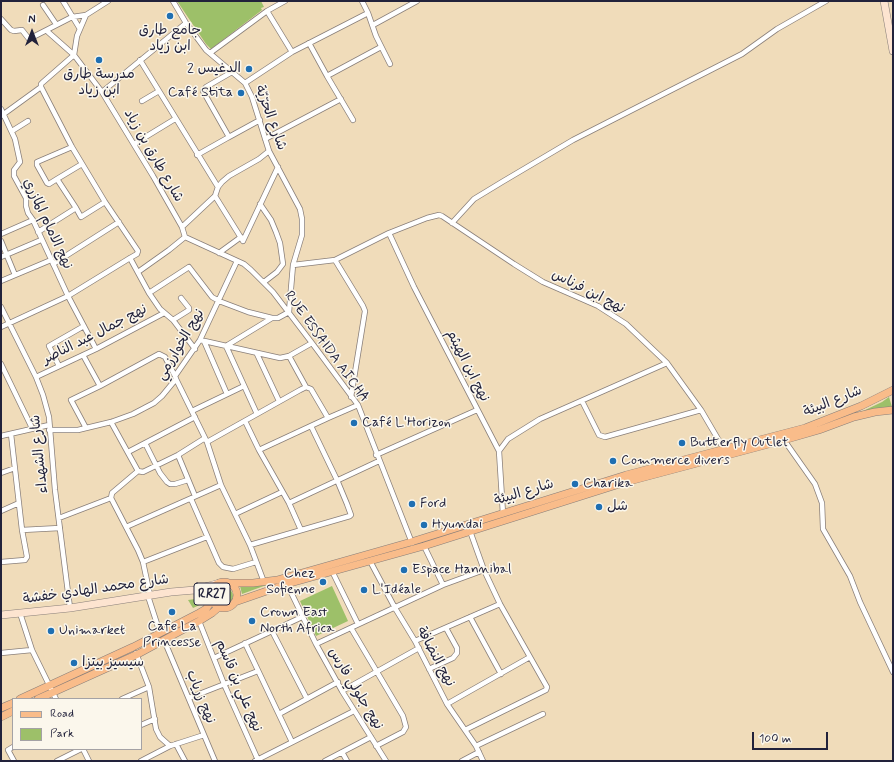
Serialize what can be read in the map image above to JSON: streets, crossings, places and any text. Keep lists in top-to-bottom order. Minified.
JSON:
{"streets":{"main road":["شارع البيئة","شارع محمد الهادي خفشة","RR27"],"street":["شارع الحرّيّة","شارع طارق بن زياد","نهج الامام المازري","نهج ابن فرناس","نهج جمال عبد الناصر","نهج الخوارزمي","RUE ESSAIDA AICHA","نهج ابن الهيثم","شارع الشهداء","نهج النضافة","نهج علي بن قاسم","نهج جلولي فارس","نهج زرياب"]},"crossings":[["شارع الحرّيّة","RUE ESSAIDA AICHA"],["شارع طارق بن زياد","RUE ESSAIDA AICHA"],["نهج الامام المازري","نهج جمال عبد الناصر"],["نهج ابن فرناس","نهج ابن الهيثم"],["نهج ابن فرناس","شارع البيئة"],["نهج جمال عبد الناصر","شارع الشهداء"],["نهج الخوارزمي","RUE ESSAIDA AICHA"],["نهج الخوارزمي","شارع الشهداء"],["RUE ESSAIDA AICHA","شارع البيئة"],["نهج ابن الهيثم","شارع البيئة"],["شارع البيئة","شارع محمد الهادي خفشة"],["شارع البيئة","RR27"],["شارع البيئة","نهج النضافة"],["شارع البيئة","نهج جلولي فارس"],["شارع الشهداء","شارع محمد الهادي خفشة"],["شارع محمد الهادي خفشة","RR27"]],"places":["جامع طارق ابن زياد","مدرسة طارق ابن زياد","الدغيس 2","Café Stita","Café L'Horizon","Butterfly Outlet","Commerce divers","Charika","Ford","شل","Hyundai","Espace Hannibal","Chez Sofienne","L'Idéale","Cafe La Princesse","Crown East North Africa","Unimarket","سيسيز بيتزا"],"legend":["Road","Park"],"scale_bar":"100 m","north":"top"}
